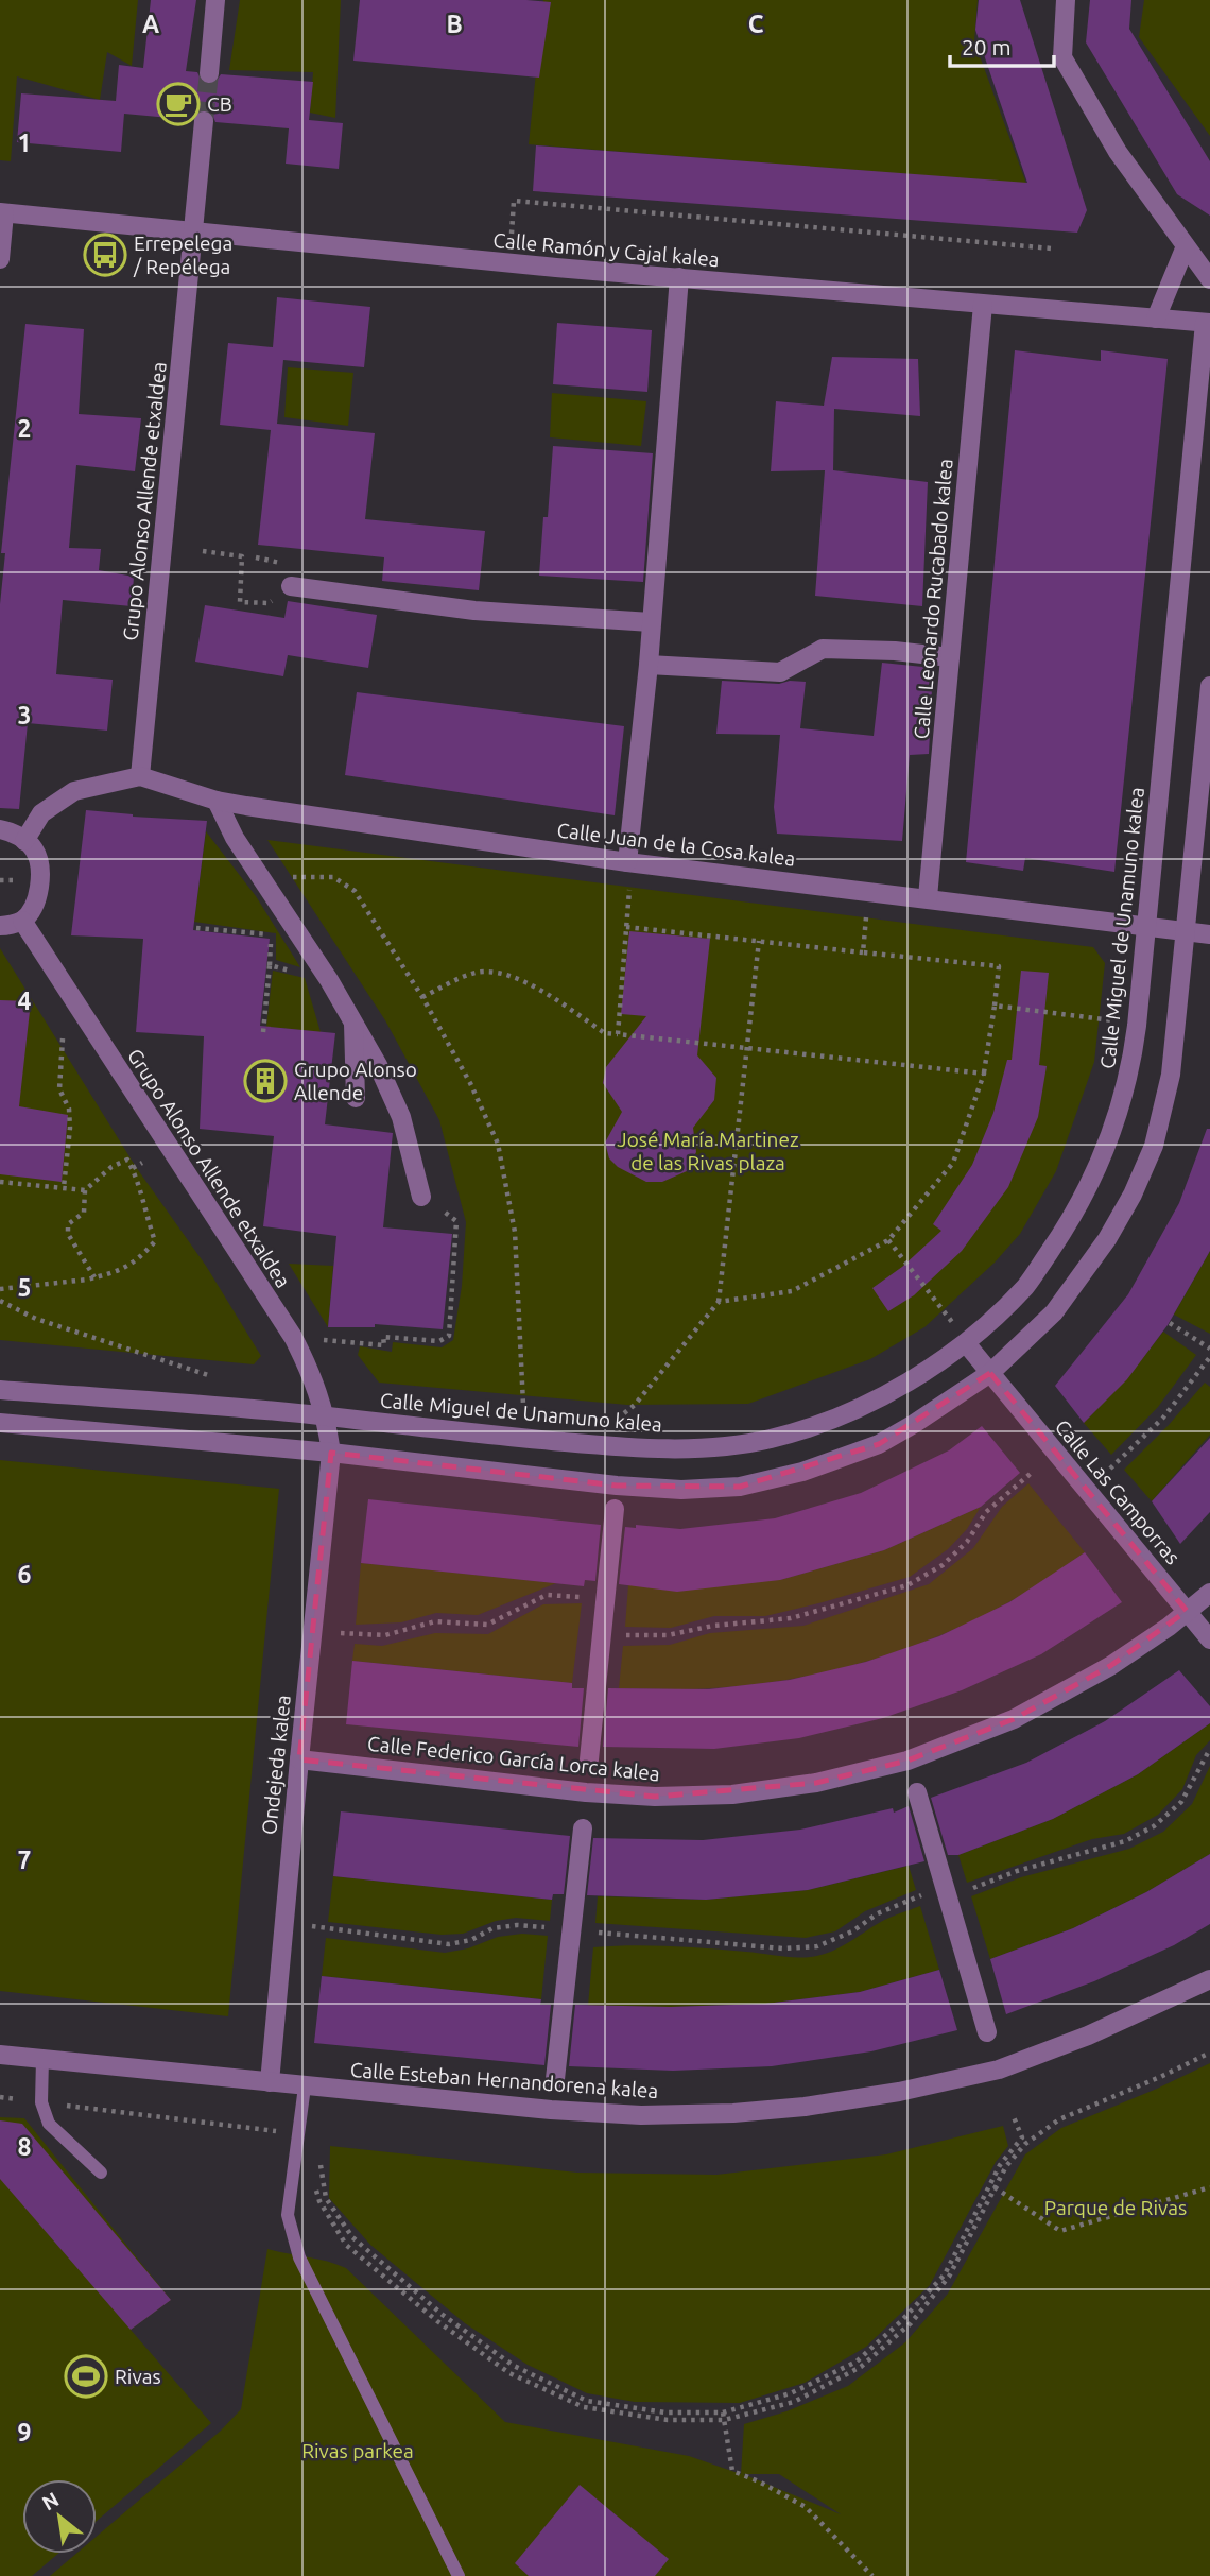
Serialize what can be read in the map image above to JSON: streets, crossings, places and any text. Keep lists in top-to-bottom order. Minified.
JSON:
{"streets":{"street":["Calle Ramón y Cajal kalea","Grupo Alonso Allende etxaldea","Calle Leonardo Rucabado kalea","Calle Juan de la Cosa kalea","Calle Miguel de Unamuno kalea","Calle Las Camporras","Calle Federico García Lorca kalea","Ondejeda kalea","Calle Esteban Hernandorena kalea"]},"crossings":[["Calle Ramón y Cajal kalea","Grupo Alonso Allende etxaldea"],["Calle Ramón y Cajal kalea","Calle Leonardo Rucabado kalea"],["Calle Ramón y Cajal kalea","Calle Miguel de Unamuno kalea"],["Grupo Alonso Allende etxaldea","Calle Juan de la Cosa kalea"],["Grupo Alonso Allende etxaldea","Calle Miguel de Unamuno kalea"],["Grupo Alonso Allende etxaldea","Ondejeda kalea"],["Calle Leonardo Rucabado kalea","Calle Juan de la Cosa kalea"],["Calle Juan de la Cosa kalea","Calle Miguel de Unamuno kalea"],["Calle Miguel de Unamuno kalea","Calle Las Camporras"],["Calle Las Camporras","Calle Federico García Lorca kalea"],["Calle Federico García Lorca kalea","Ondejeda kalea"],["Ondejeda kalea","Calle Esteban Hernandorena kalea"]],"parks":["José María Martinez de las Rivas plaza","Parque de Rivas","Rivas parkea"],"places":{"cafe":["CB"],"bus stop":["Errepelega / Repélega"],"building":["Grupo Alonso Allende"],"sports":["Rivas"]},"scale_bar":"20 m","north":"top left","grid":{"columns":["A","B","C"],"rows":["1","2","3","4","5","6","7","8","9"]}}
